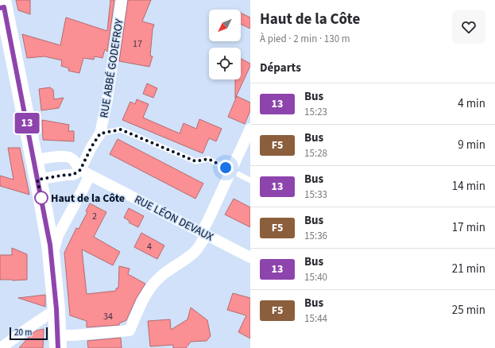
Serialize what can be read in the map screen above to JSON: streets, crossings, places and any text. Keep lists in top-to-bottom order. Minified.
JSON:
{"streets":{"street":["RUE ABBÉ GODEFROY","RUE LÉON DEVAUX"]},"crossings":[["RUE ABBÉ GODEFROY","RUE LÉON DEVAUX"]],"places":["Haut de la Côte"],"lines":["bus line 13"],"house_numbers":["17","2","4","34"],"scale_bar":"20 m","north":"bottom left","page":{"on_map":"13","heading":[["Haut de la Côte","À pied · 2 min · 130 m"],"Départs"],"list":[{"mark":"13","name":"Bus","note":"15:23","value":"4 min"},{"mark":"F5","name":"Bus","note":"15:28","value":"9 min"},{"mark":"13","name":"Bus","note":"15:33","value":"14 min"},{"mark":"F5","name":"Bus","note":"15:36","value":"17 min"},{"mark":"13","name":"Bus","note":"15:40","value":"21 min"},{"mark":"F5","name":"Bus","note":"15:44","value":"25 min"}],"scale":"20 m"}}
